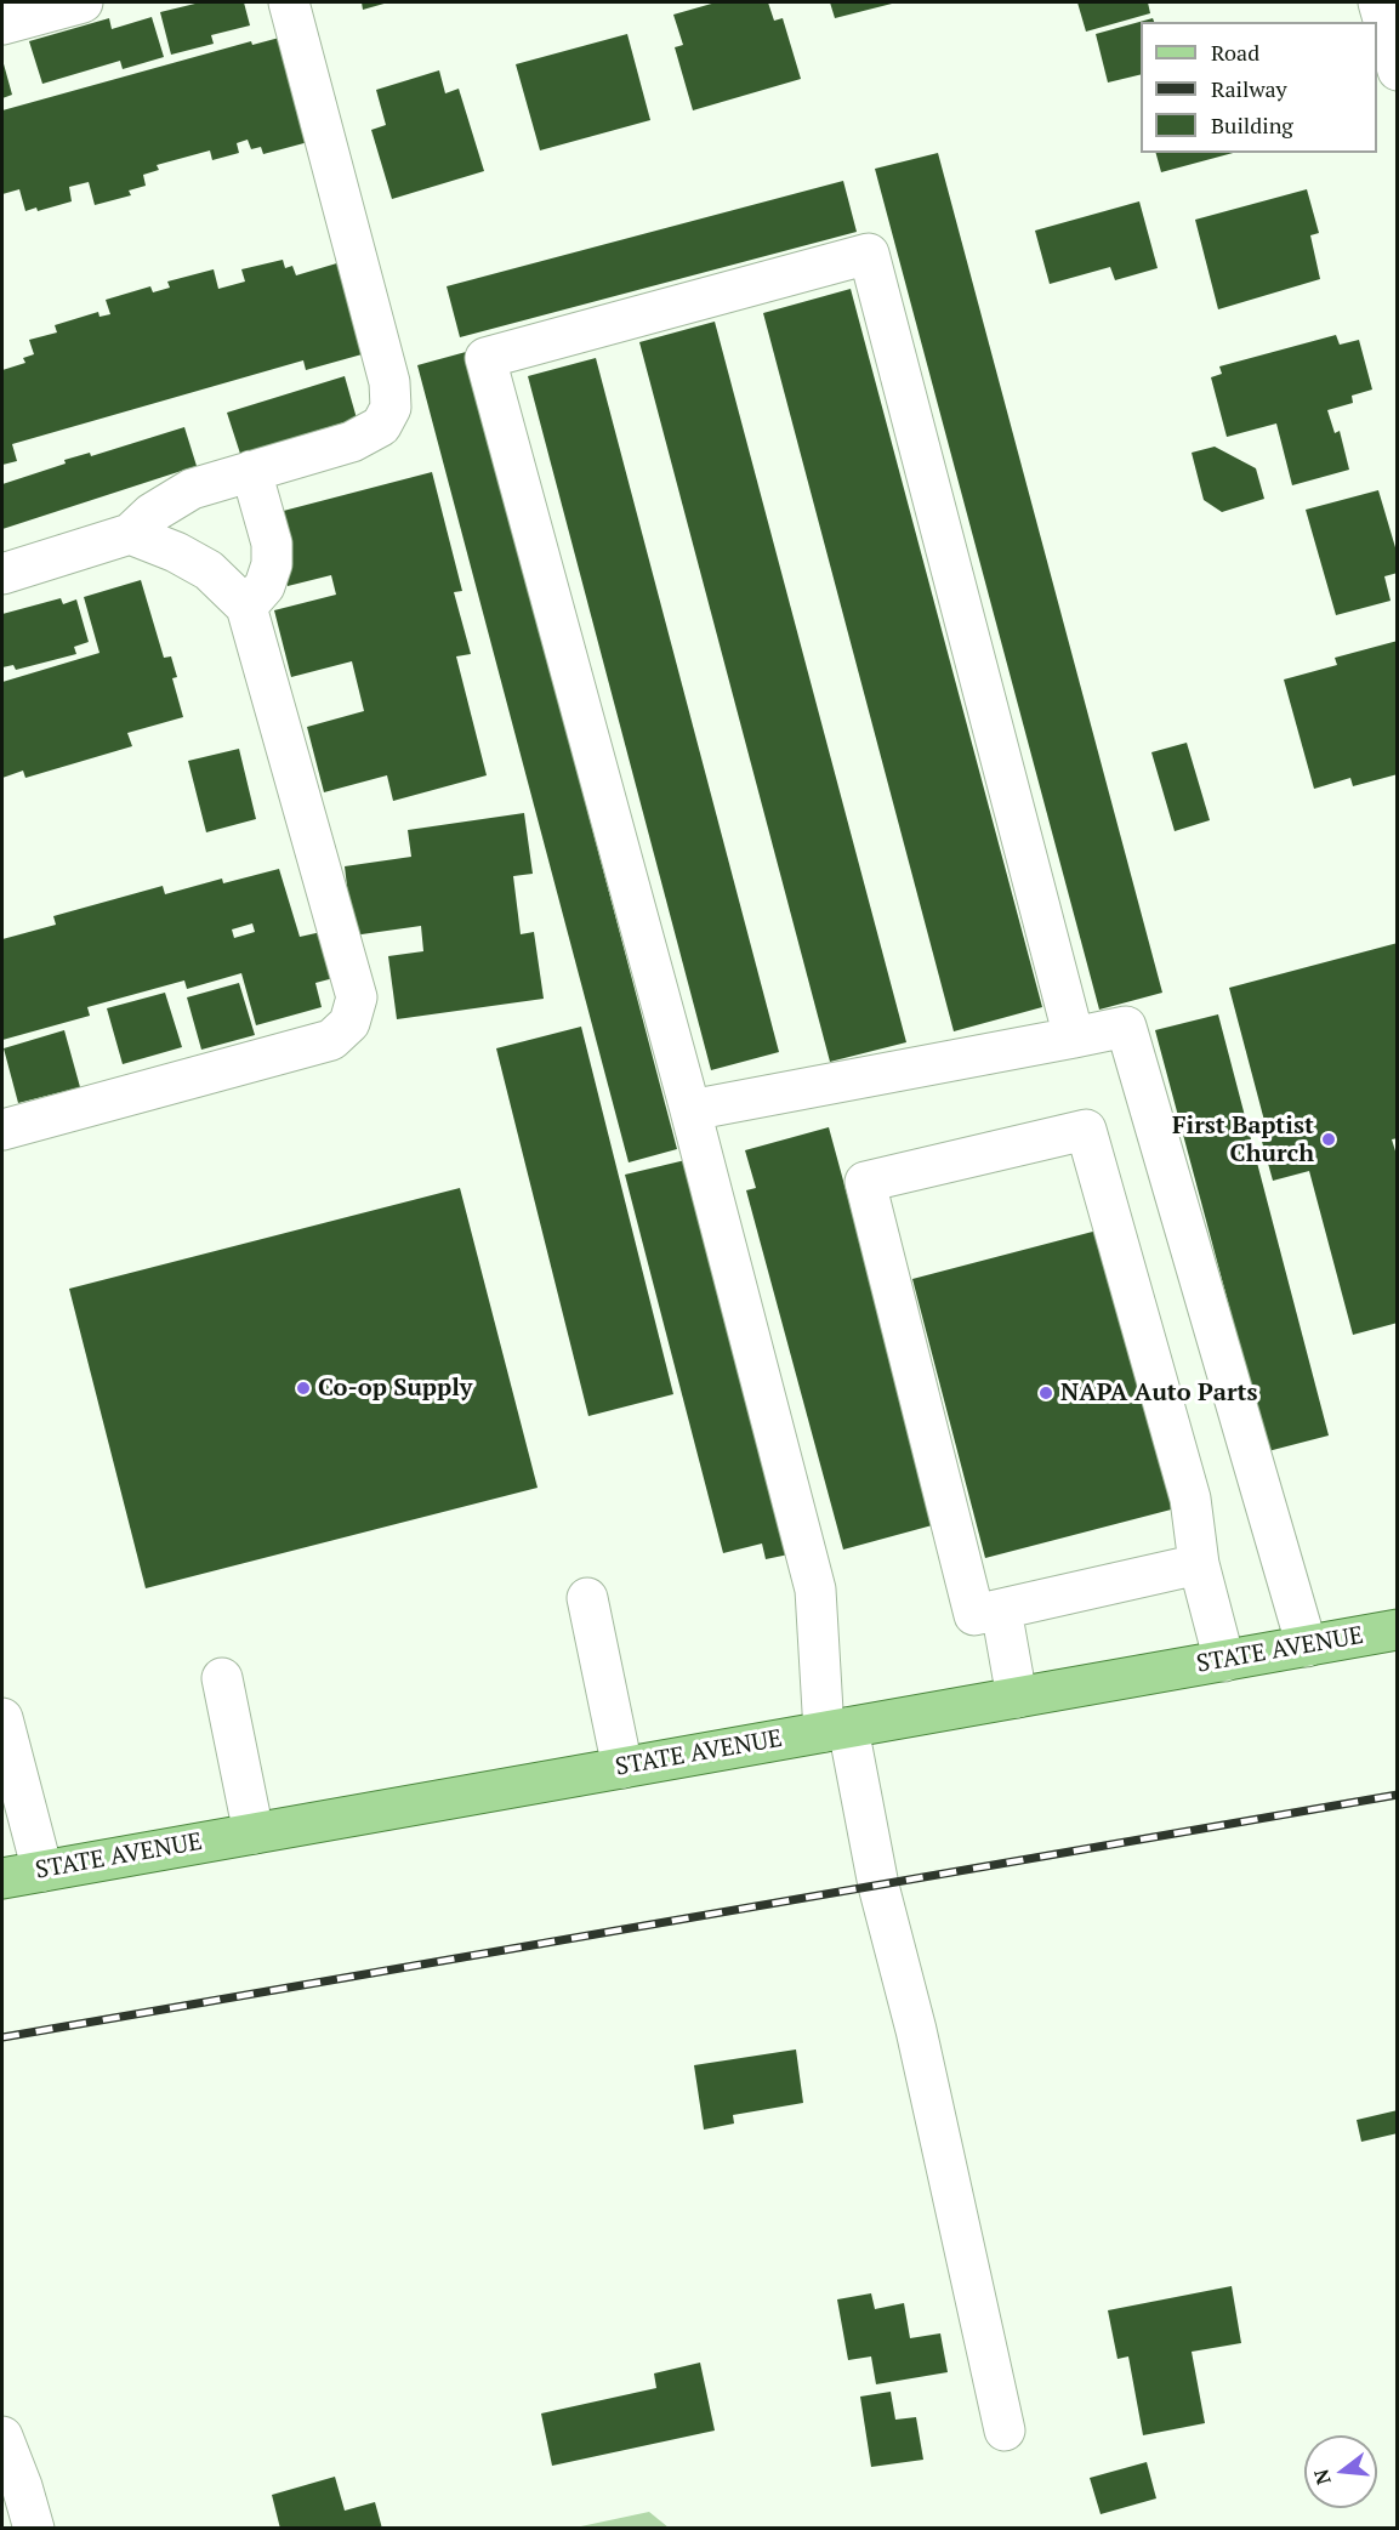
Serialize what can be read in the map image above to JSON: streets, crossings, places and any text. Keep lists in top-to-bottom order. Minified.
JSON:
{"streets":{"main road":["STATE AVENUE"]},"places":["First Baptist Church","Co-op Supply","NAPA Auto Parts"],"legend":["Road","Railway","Building"],"north":"left"}
